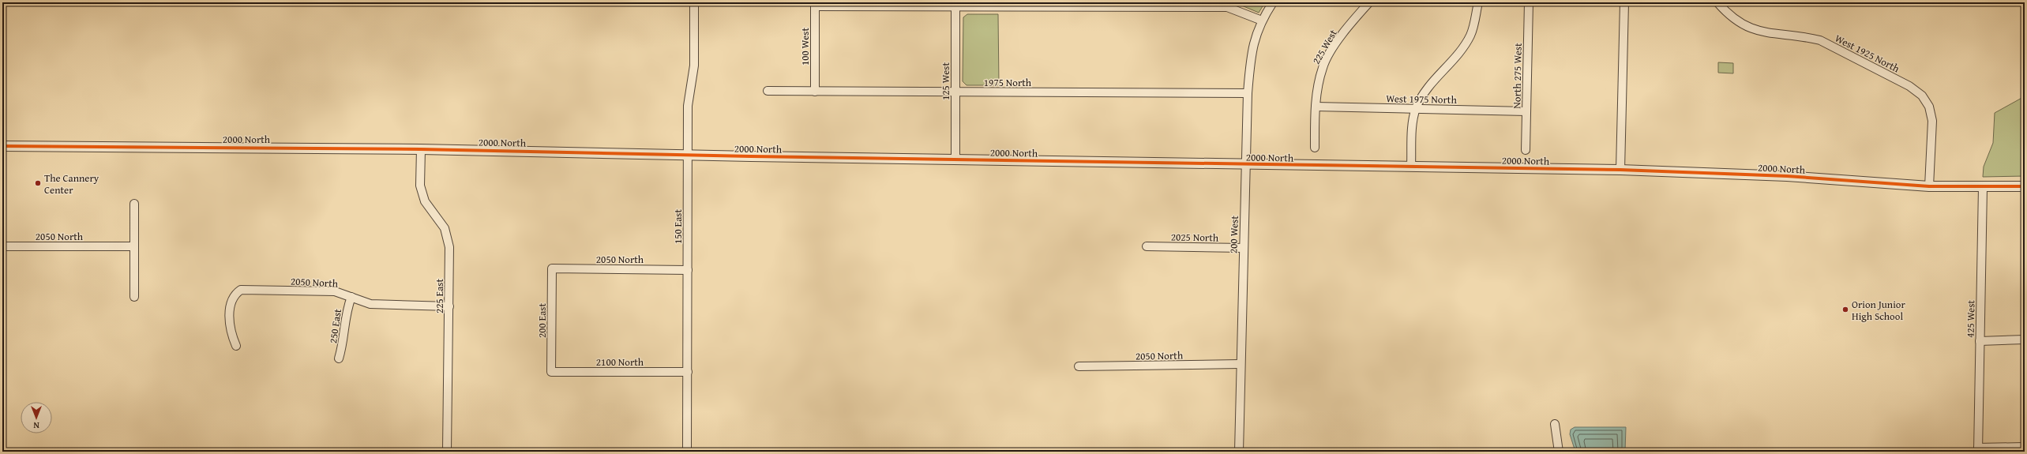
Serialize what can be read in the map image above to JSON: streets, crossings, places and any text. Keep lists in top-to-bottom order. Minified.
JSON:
{"streets":{"street":["100 West","225 West","West 1925 North","North 275 West","125 West","1975 North","West 1975 North","2000 North","150 East","200 West","2050 North","2025 North","225 East","425 West","200 East","250 East","2100 North"]},"crossings":[["100 West","1975 North"],["225 West","West 1975 North"],["West 1925 North","2000 North"],["North 275 West","West 1975 North"],["125 West","1975 North"],["125 West","2000 North"],["1975 North","200 West"],["2000 North","150 East"],["2000 North","200 West"],["2000 North","225 East"],["2000 North","425 West"],["150 East","2050 North"],["150 East","2100 North"],["200 West","2050 North"],["200 West","2025 North"],["2050 North","225 East"],["2050 North","200 East"],["2050 North","250 East"],["200 East","2100 North"]],"places":["The Cannery Center","Orion Junior High School"],"north":"bottom"}
